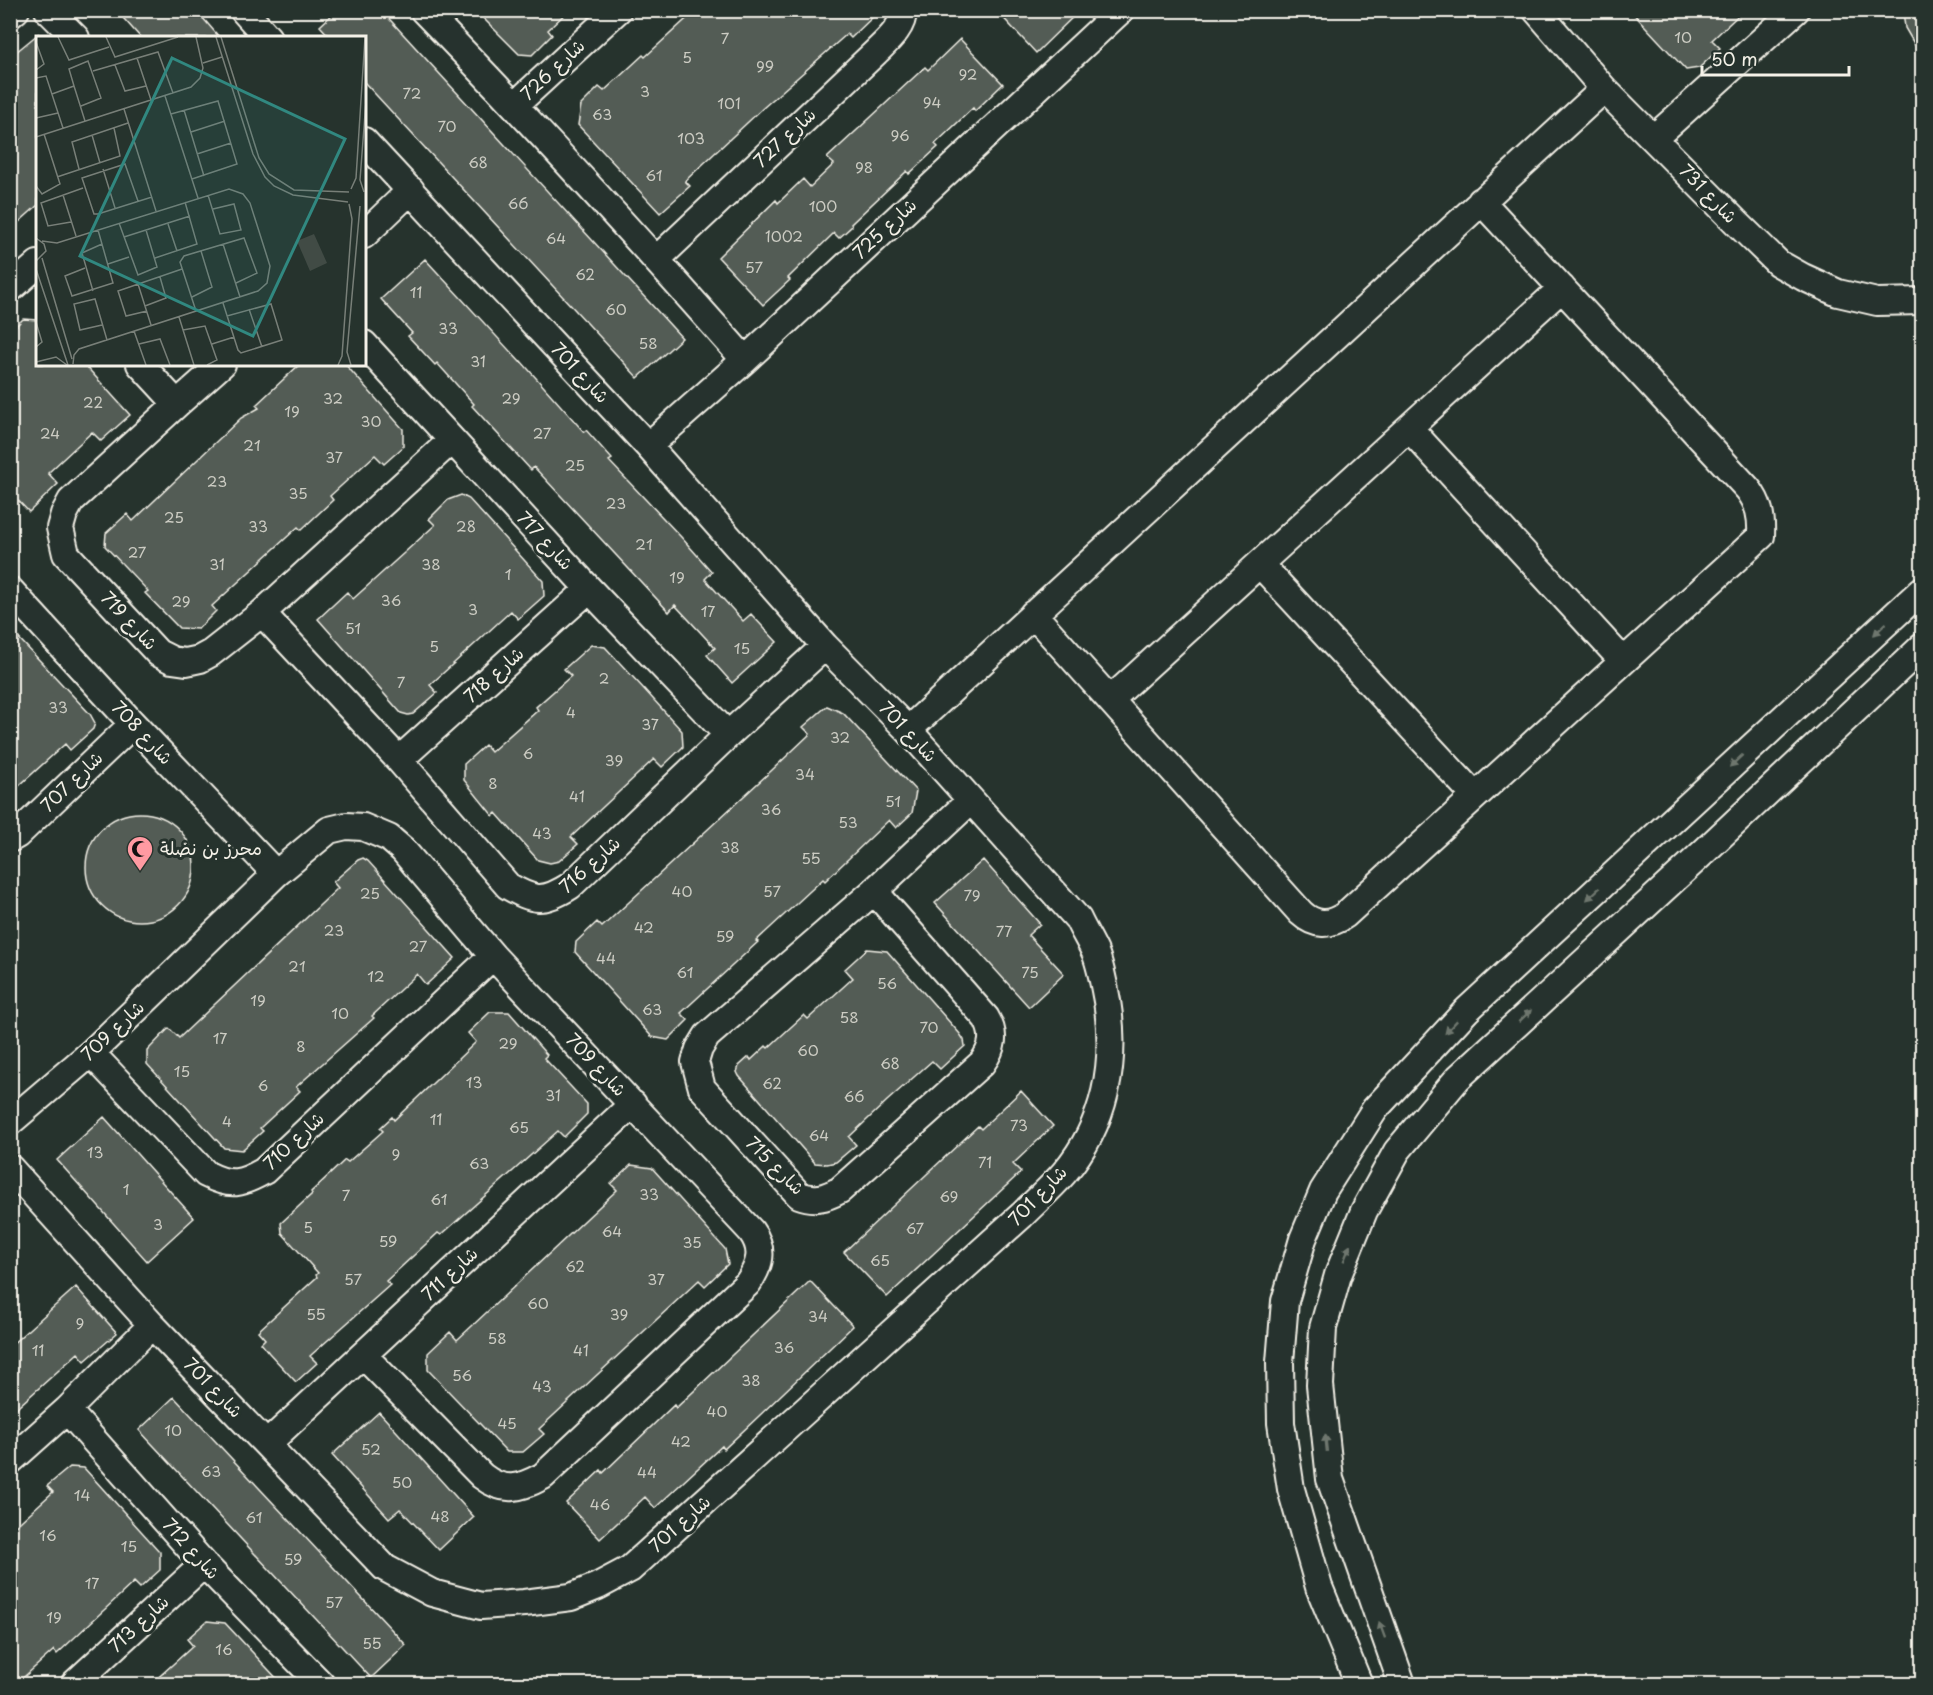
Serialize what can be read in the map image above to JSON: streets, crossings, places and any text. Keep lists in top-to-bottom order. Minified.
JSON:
{"streets":{"street":["شارع 726","شارع 727","شارع 731","شارع 725","شارع 701","شارع 717","شارع 719","شارع 718","شارع 708","شارع 707","شارع 716","شارع 709","شارع 710","شارع 715","شارع 711","شارع 712","شارع 713"]},"crossings":[["شارع 725","شارع 701"],["شارع 701","شارع 716"],["شارع 701","شارع 715"],["شارع 701","شارع 711"],["شارع 717","شارع 719"],["شارع 717","شارع 718"],["شارع 717","شارع 716"],["شارع 719","شارع 716"],["شارع 718","شارع 716"],["شارع 708","شارع 707"],["شارع 708","شارع 709"],["شارع 709","شارع 710"],["شارع 709","شارع 711"],["شارع 712","شارع 713"]],"places":{"mosque":["محرز بن نضلة"]},"house_numbers":["10","7","5","99","92","3","72","94","101","63","70","96","103","68","98","61","66","100","1002","64","57","62","11","60","33","58","31","32","29","22","19","30","24","27","21","37","25","23","35","23","25","33","28","21","27","31","38","1","19","36","29","3","17","51","5","15","2","7","33","4","37","32","6","39","34","8","41","51","36","53","43","38","55","40","57","25","79","42","23","77","59","27","44","21","61","75","12","56","19","63","10","58","70","17","29","8","60","68","15","13","62","6","31","66","11","4","73","65","64","13","9","71","63","1","33","7","69","61","3","5","67","64","59","35","65","62","57","37","60","55","39","34","9","58","36","11","41","56","38","43","40","45","10","42","52","63","44","50","14","46","48","61","16","15","59","17","57","19","55","16"],"scale_bar":"50 m"}
